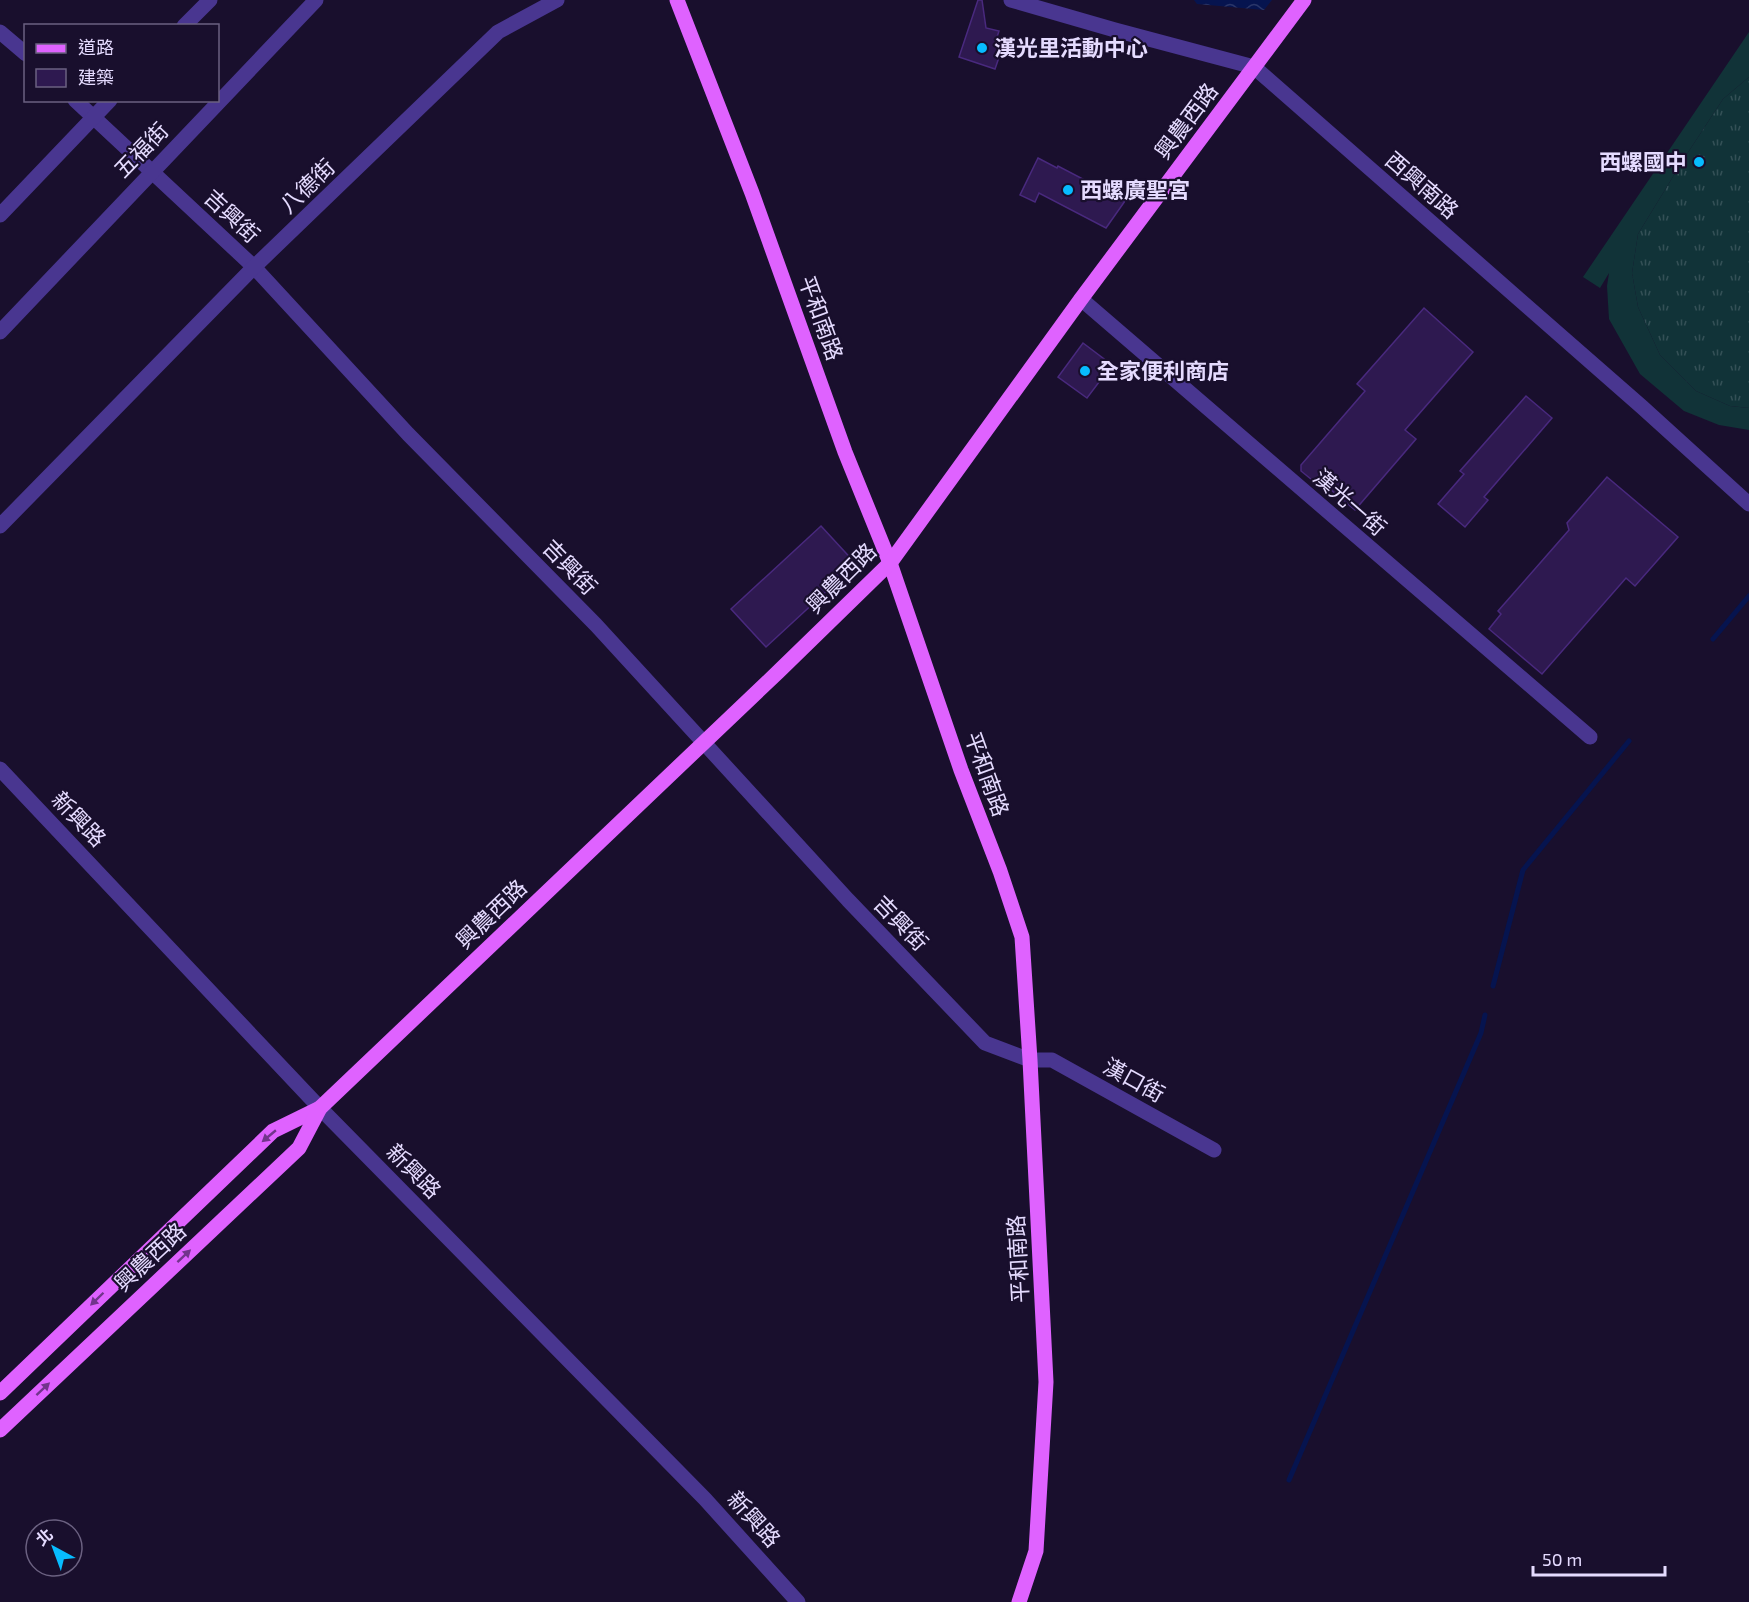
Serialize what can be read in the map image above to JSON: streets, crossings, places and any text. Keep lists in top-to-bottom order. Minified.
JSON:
{"streets":{"main road":["興農西路","平和南路"],"street":["五福街","西興南路","八德街","吉興街","漢光一街","新興路","漢口街"]},"crossings":[["興農西路","西興南路"],["興農西路","吉興街"],["興農西路","平和南路"],["興農西路","漢光一街"],["興農西路","新興路"],["五福街","吉興街"],["八德街","吉興街"],["吉興街","平和南路"],["吉興街","漢口街"],["平和南路","漢口街"]],"places":["漢光里活動中心","西螺國中","西螺廣聖宮","全家便利商店"],"legend":["道路","建築"],"scale_bar":"50 m","north":"top left"}
